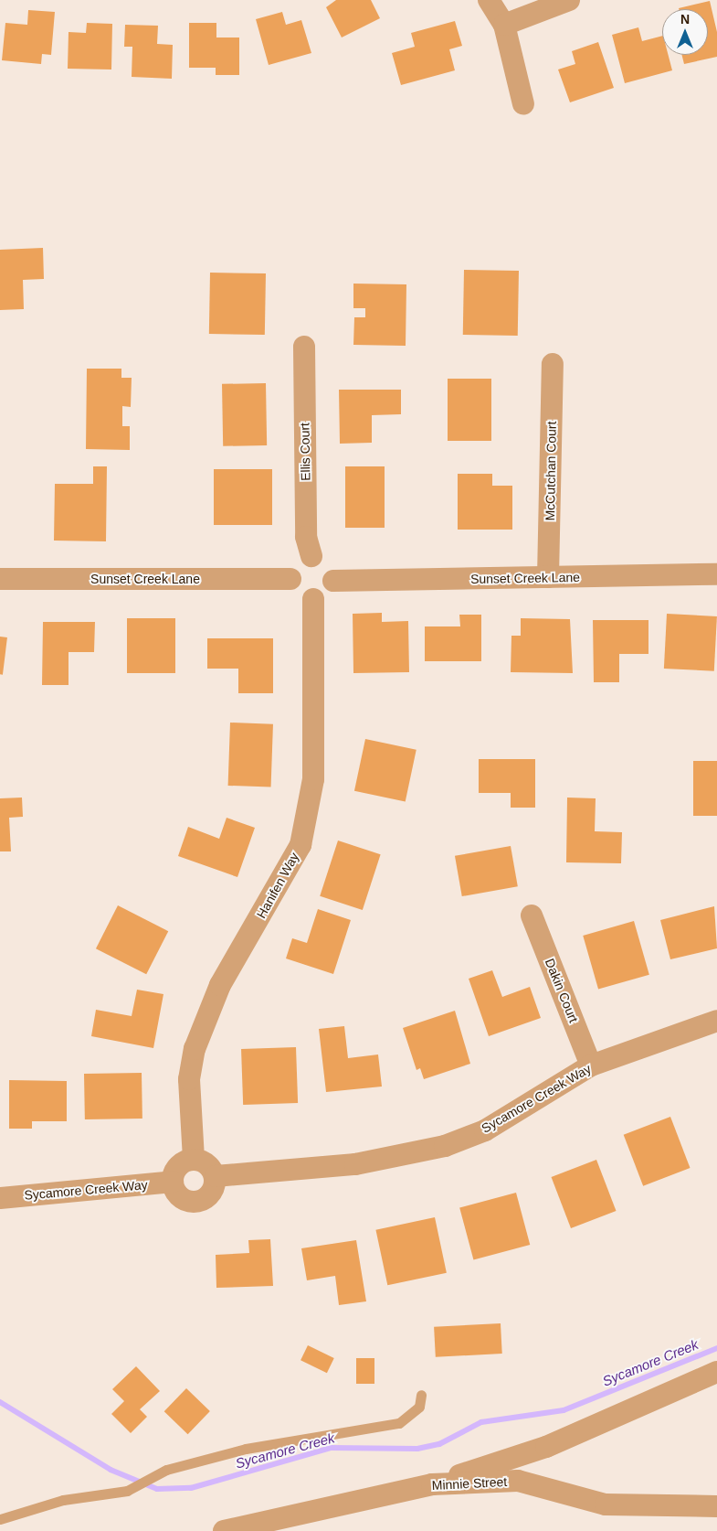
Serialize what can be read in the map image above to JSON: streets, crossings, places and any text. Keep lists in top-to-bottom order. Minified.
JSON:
{"streets":{"street":["Ellis Court","McCutchan Court","Sunset Creek Lane","Hanifen Way","Dakin Court","Sycamore Creek Way","Minnie Street"]},"crossings":[["Ellis Court","Sunset Creek Lane"],["Ellis Court","Hanifen Way"],["McCutchan Court","Sunset Creek Lane"],["Sunset Creek Lane","Hanifen Way"],["Hanifen Way","Sycamore Creek Way"],["Dakin Court","Sycamore Creek Way"]],"water":["Sycamore Creek"],"north":"top"}
